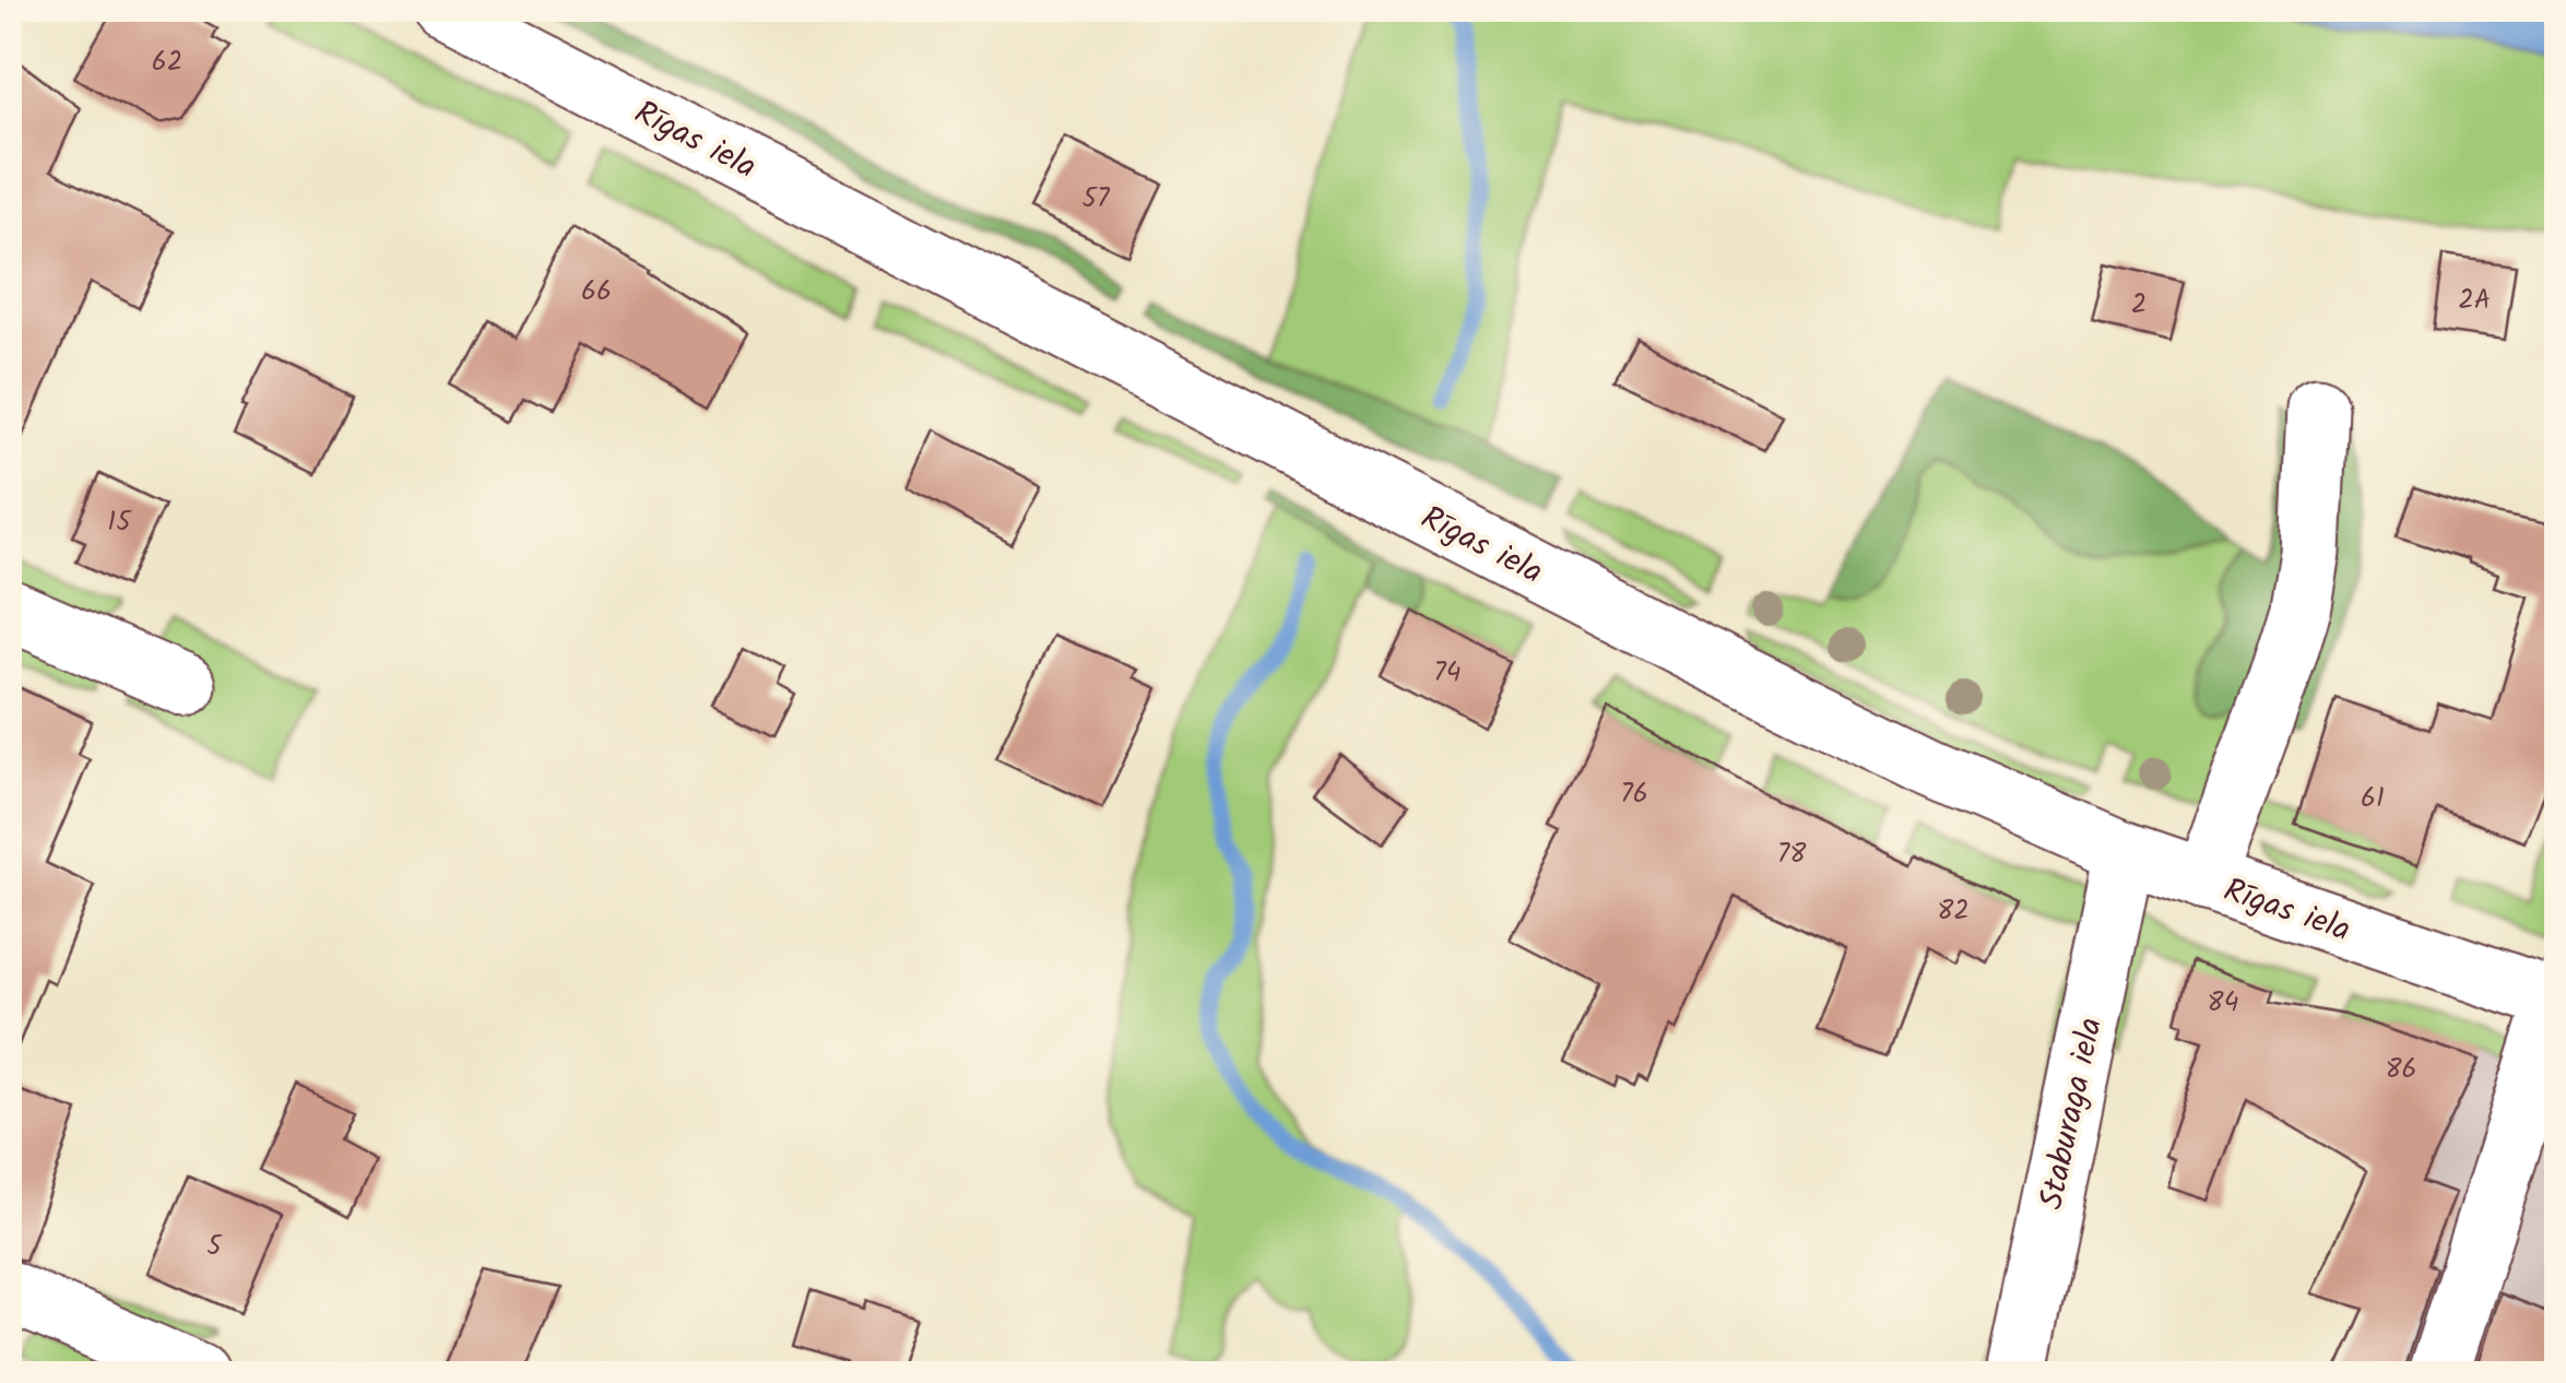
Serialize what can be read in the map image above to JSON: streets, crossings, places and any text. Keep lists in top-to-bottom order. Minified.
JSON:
{"streets":{"main road":["Rīgas iela","Staburaga iela"]},"crossings":[["Rīgas iela","Staburaga iela"]],"house_numbers":["62","57","66","2A","2","15","74","76","61","78","82","84","86","5"]}
